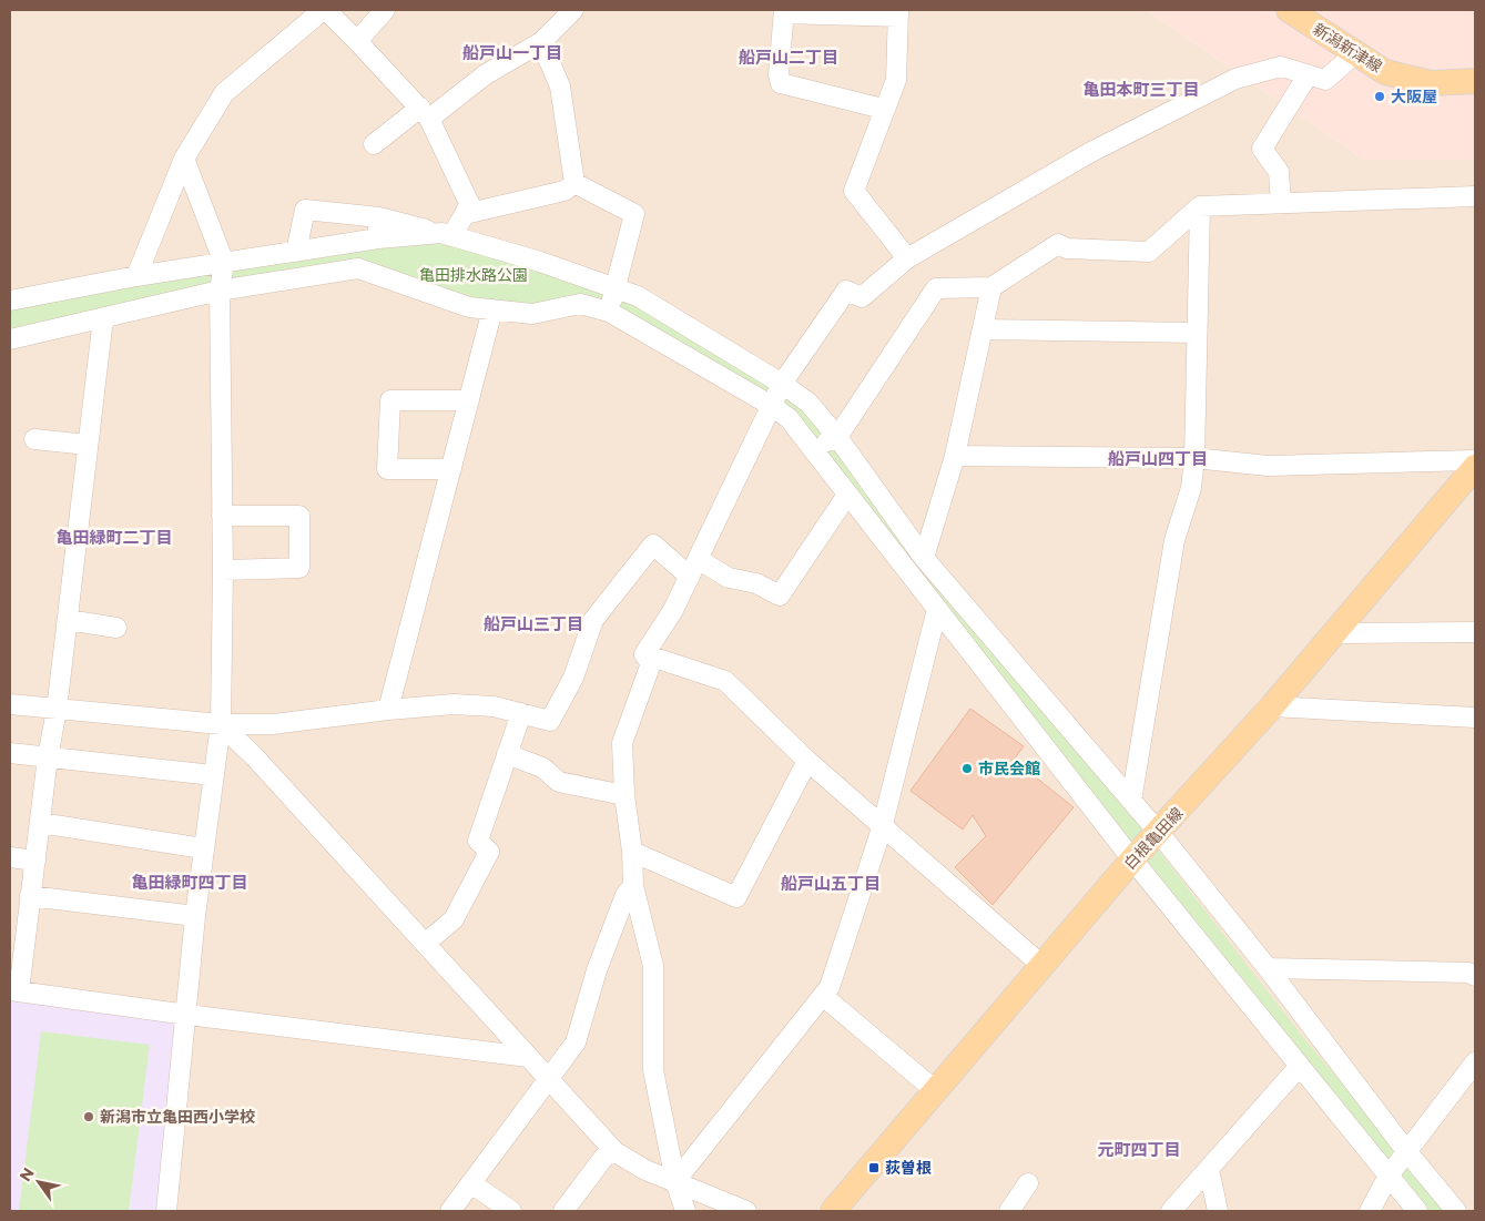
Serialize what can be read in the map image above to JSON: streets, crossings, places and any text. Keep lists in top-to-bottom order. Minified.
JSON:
{"streets":{"main road":["新潟新津線","白根亀田線"]},"districts":["船戸山一丁目","船戸山二丁目","亀田本町三丁目","船戸山四丁目","亀田緑町二丁目","船戸山三丁目","亀田緑町四丁目","船戸山五丁目","元町四丁目"],"parks":["亀田排水路公園"],"places":{"other":["大阪屋","市民会館","新潟市立亀田西小学校"],"transit":["荻曽根"]},"north":"top left"}
